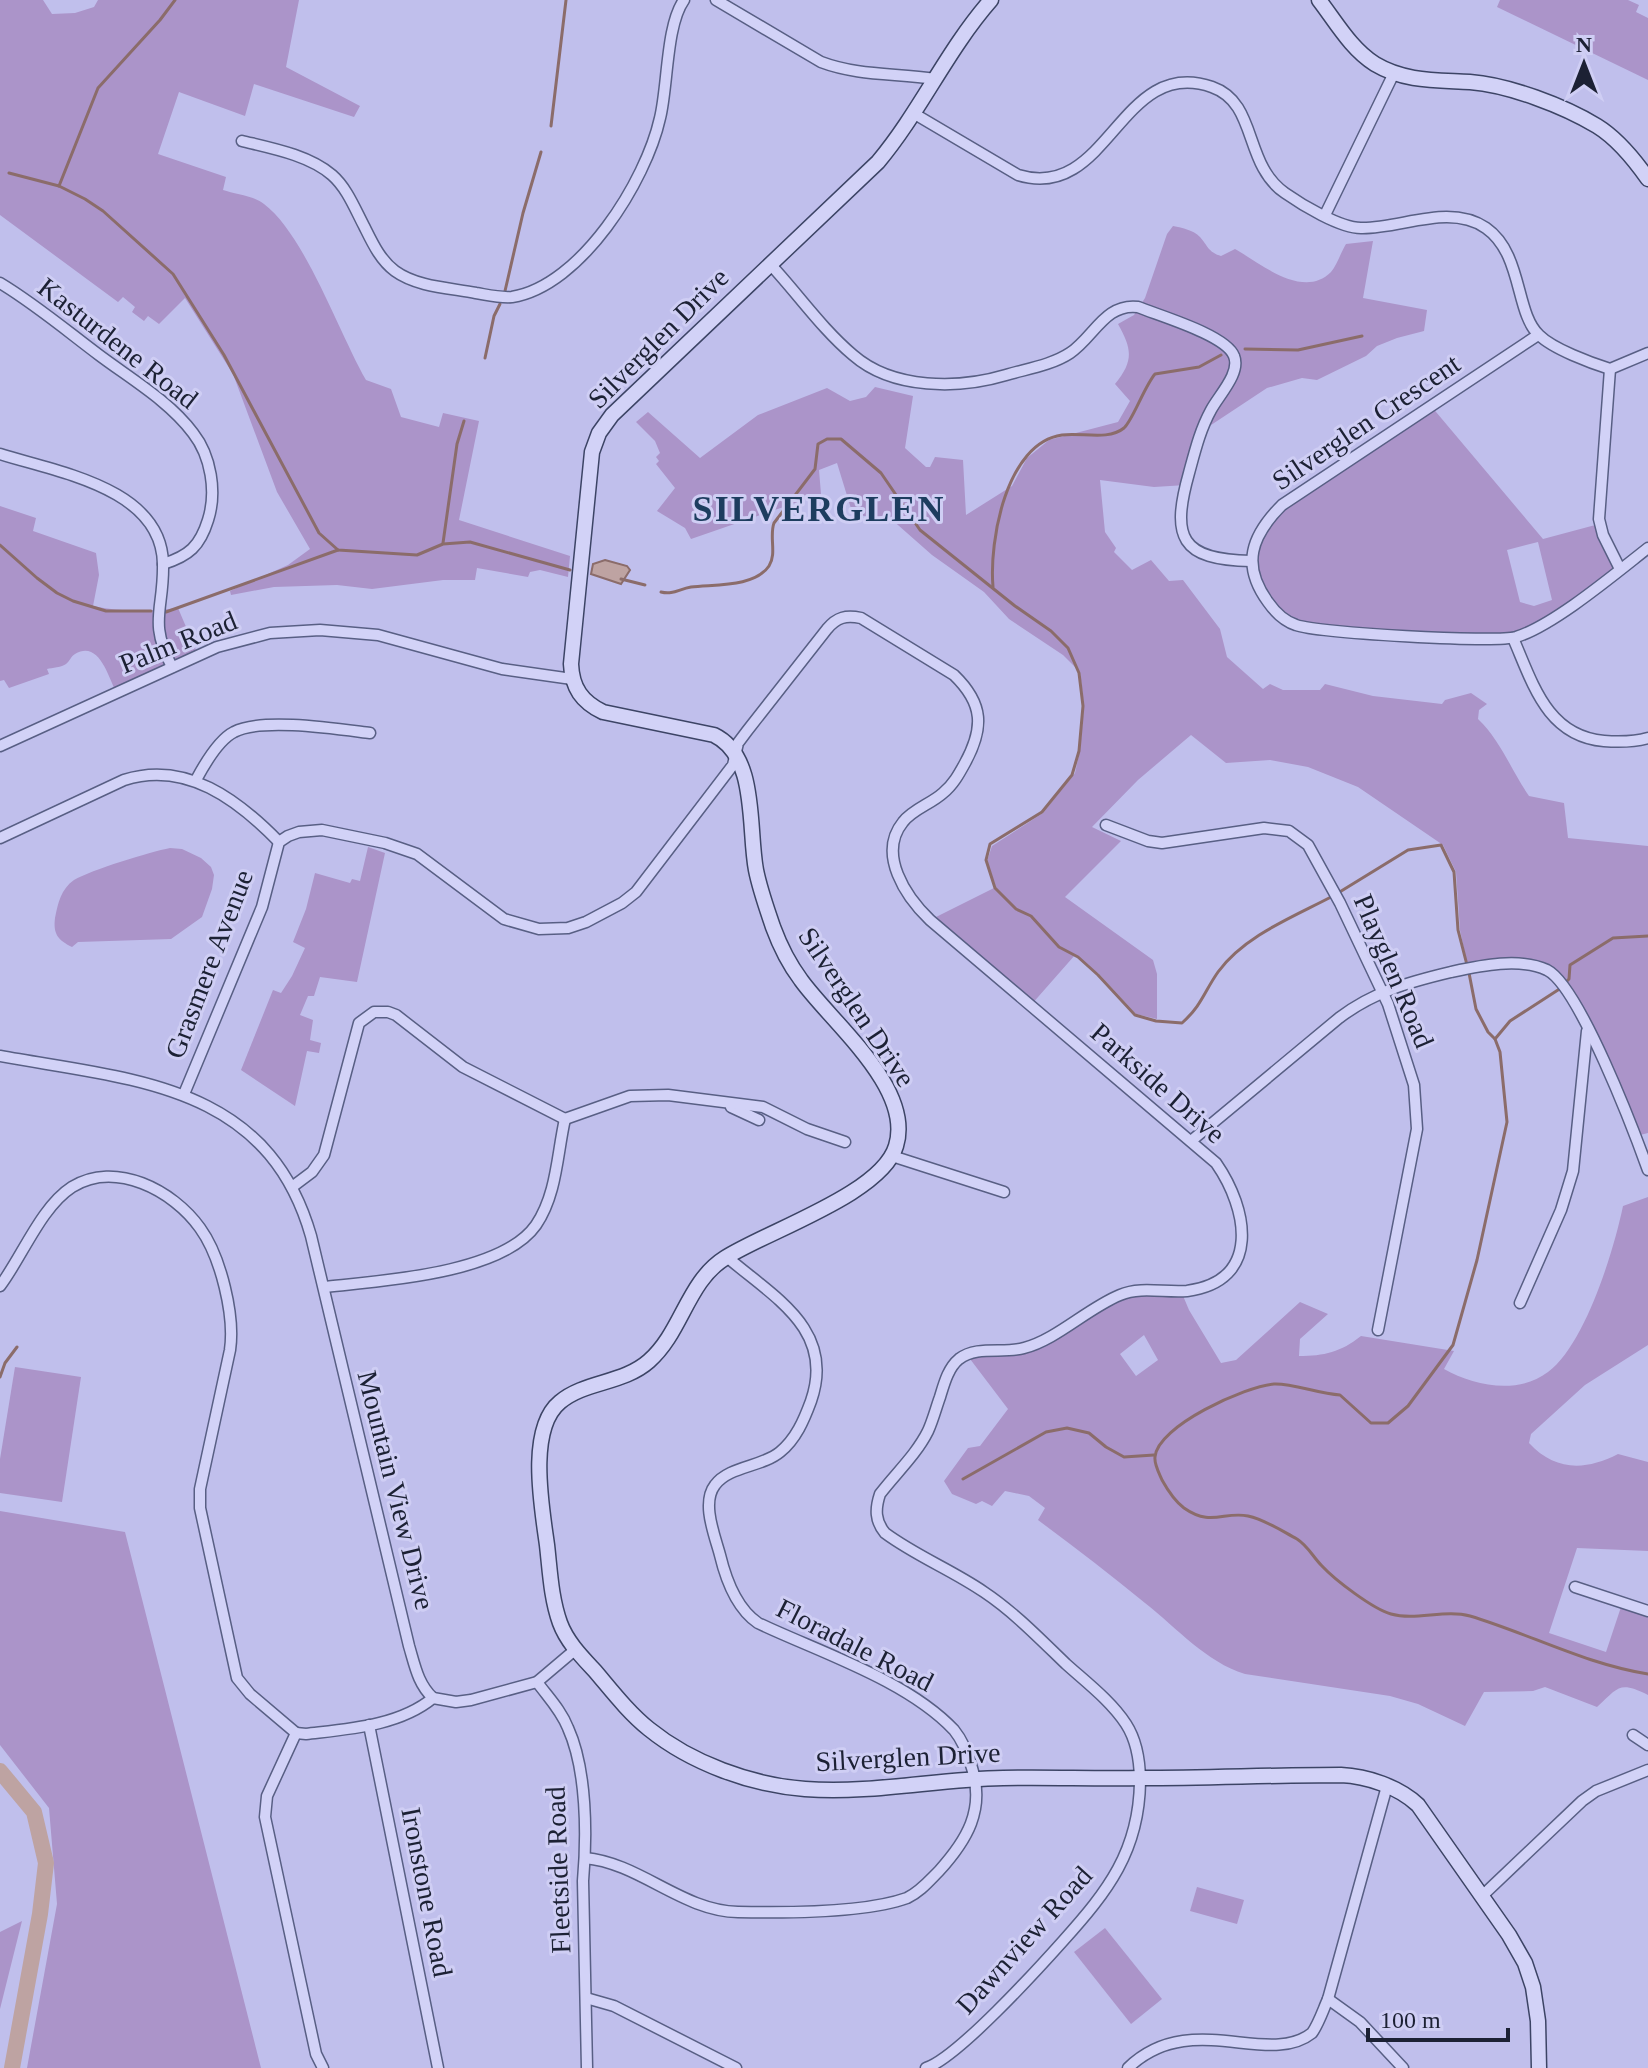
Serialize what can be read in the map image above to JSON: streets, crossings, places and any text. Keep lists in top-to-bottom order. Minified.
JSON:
{"streets":{"street":["Silverglen Drive","Kasturdene Road","Silverglen Crescent","Palm Road","Grasmere Avenue","Playglen Road","Parkside Drive","Mountain View Drive","Floradale Road","Fleetside Road","Ironstone Road","Dawnview Road"]},"crossings":[["Silverglen Drive","Palm Road"],["Silverglen Drive","Grasmere Avenue"],["Silverglen Drive","Parkside Drive"],["Silverglen Drive","Floradale Road"],["Silverglen Drive","Dawnview Road"],["Grasmere Avenue","Parkside Drive"],["Grasmere Avenue","Mountain View Drive"],["Parkside Drive","Dawnview Road"]],"districts":["SILVERGLEN"],"scale_bar":"100 m","north":"top"}
